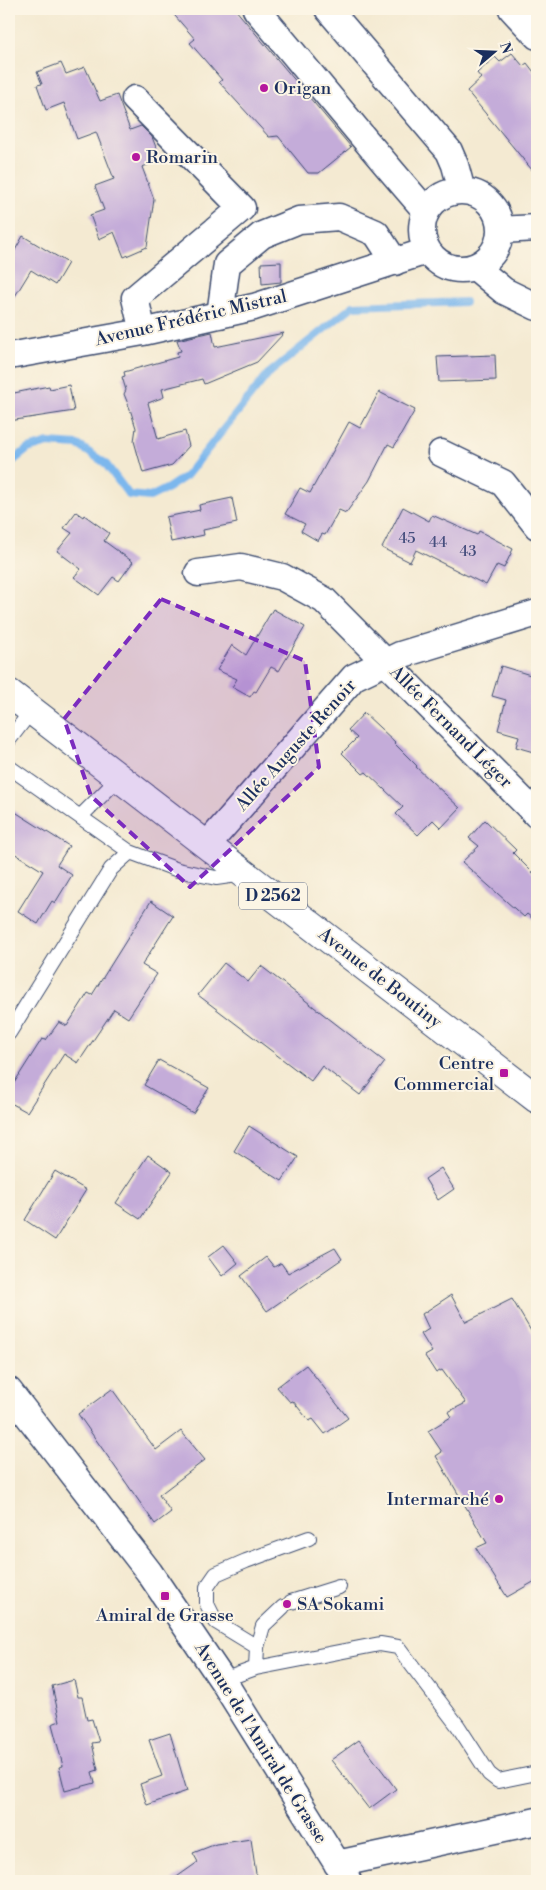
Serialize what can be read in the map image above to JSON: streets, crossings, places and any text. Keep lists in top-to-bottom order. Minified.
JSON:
{"streets":{"main road":["D 2562","Avenue de Boutiny"],"street":["Avenue Frédéric Mistral","Allée Fernand Léger","Allée Auguste Renoir","Avenue de l'Amiral de Grasse"]},"crossings":[["Allée Fernand Léger","Allée Auguste Renoir"],["Allée Auguste Renoir","Avenue de Boutiny"]],"places":{"other":["Origan","Romarin","Intermarché","SA Sokami"],"transit":["Centre Commercial","Amiral de Grasse"]},"house_numbers":["45","44","43"],"north":"right"}
